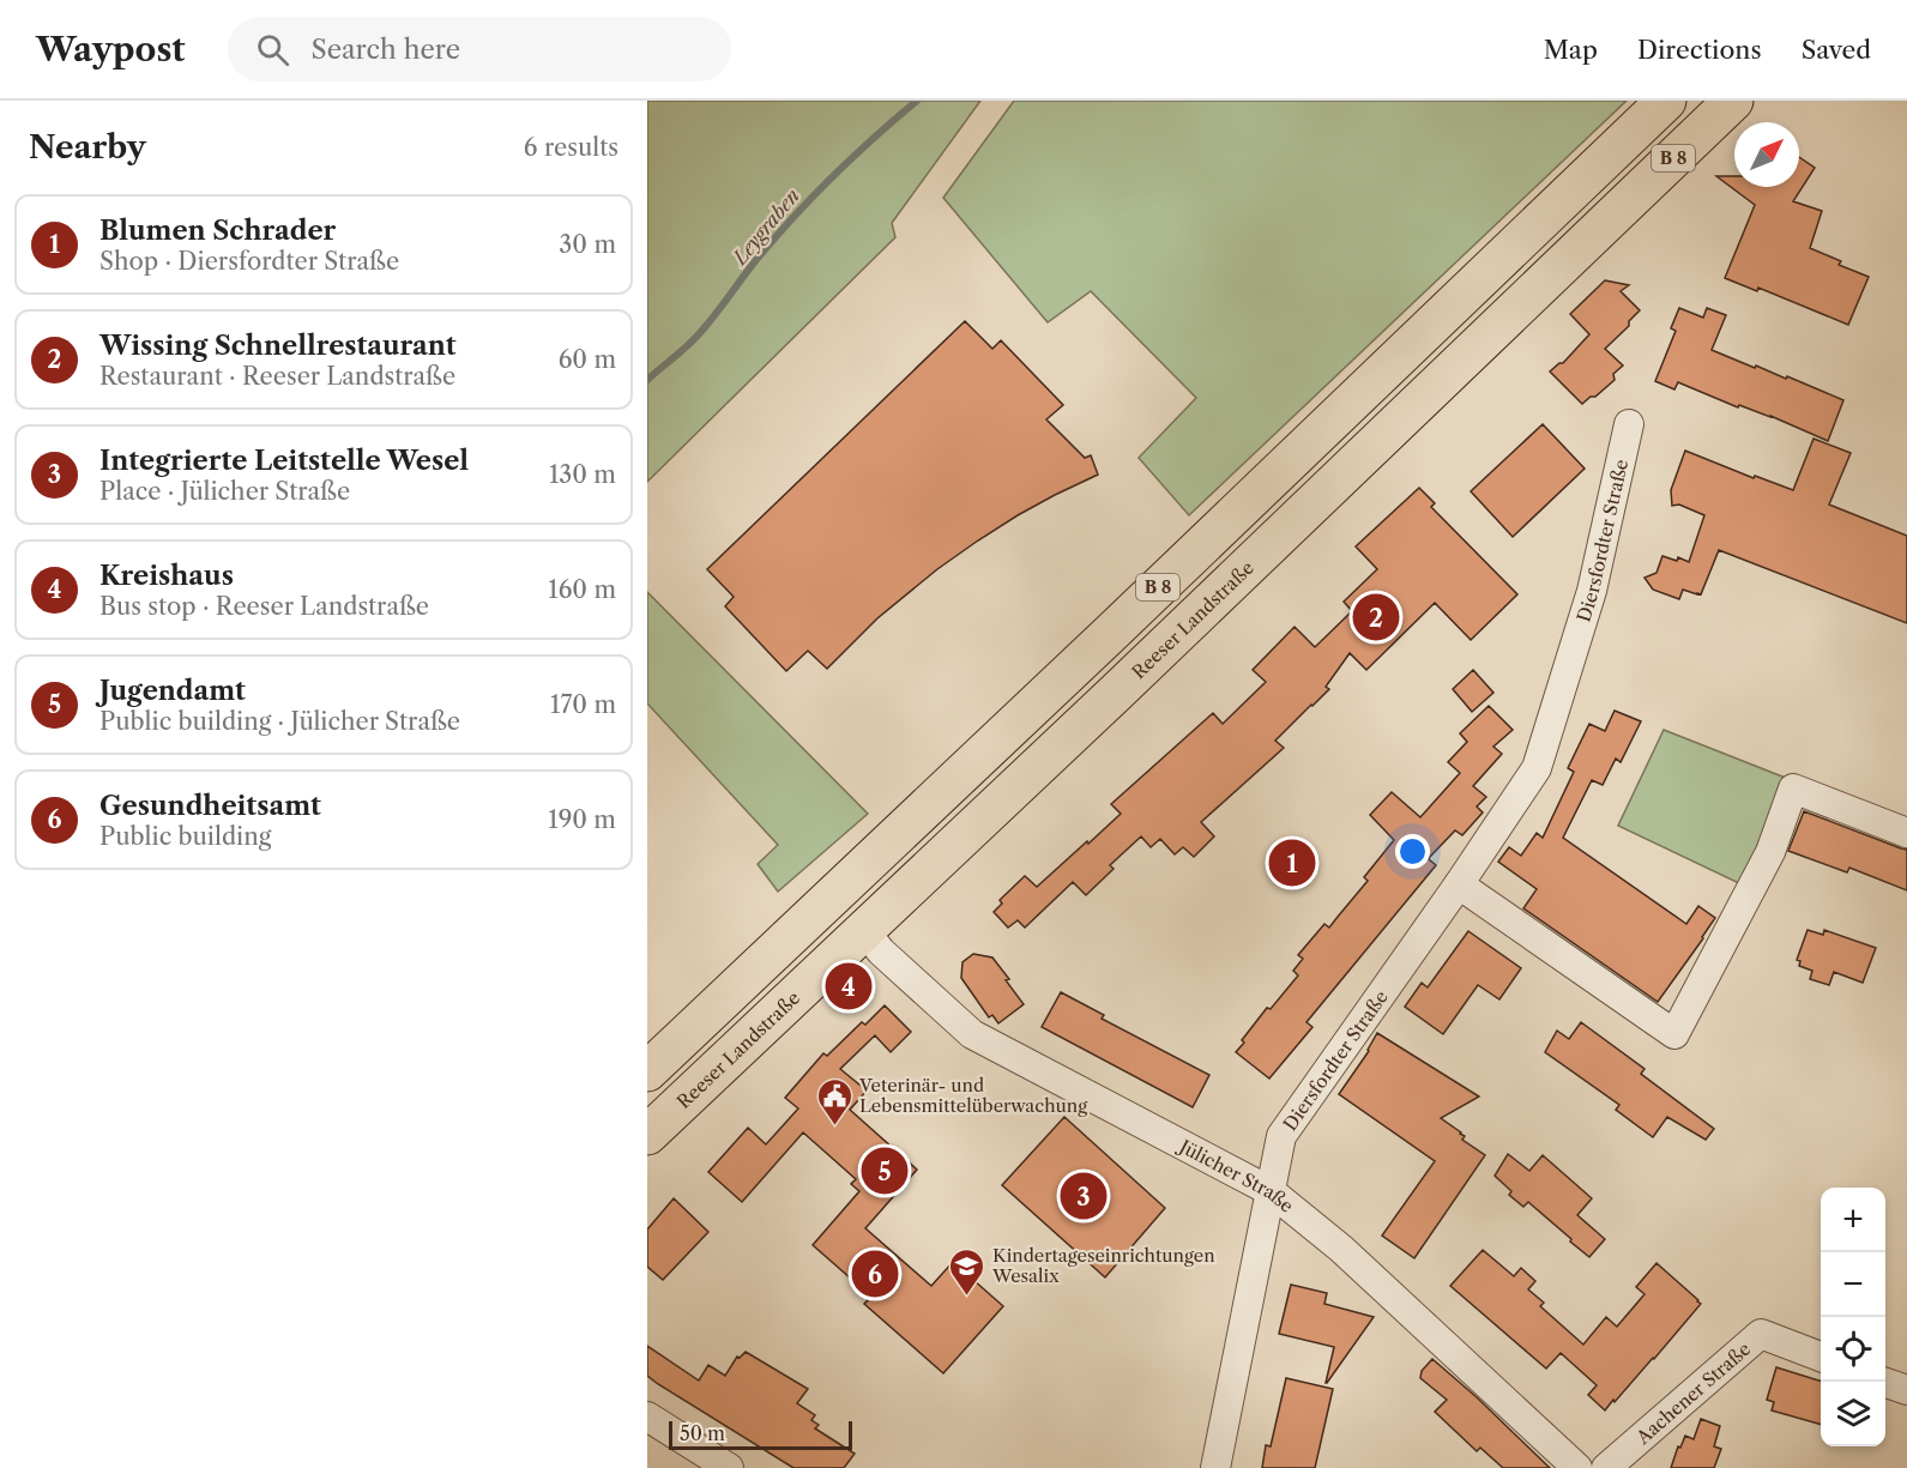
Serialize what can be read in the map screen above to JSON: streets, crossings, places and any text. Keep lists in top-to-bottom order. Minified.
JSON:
{"streets":{"main road":["B 8","Reeser Landstraße"],"street":["Diersfordter Straße","Jülicher Straße","Aachener Straße"]},"crossings":[["Diersfordter Straße","Jülicher Straße"],["Reeser Landstraße","Jülicher Straße"]],"water":["Leygraben"],"places":{"public building":["Veterinär- und Lebensmittelüberwachung"],"school or university":["Kindertageseinrichtungen Wesalix"]},"scale_bar":"50 m","north":"top right","page":{"header":"Waypost","search":"Search here","nav":["Map","Directions","Saved"],"heading":["Nearby","6 results"],"list":[{"mark":"1","name":"Blumen Schrader","note":"Shop · Diersfordter Straße","value":"30 m"},{"mark":"2","name":"Wissing Schnellrestaurant","note":"Restaurant · Reeser Landstraße","value":"60 m"},{"mark":"3","name":"Integrierte Leitstelle Wesel","note":"Place · Jülicher Straße","value":"130 m"},{"mark":"4","name":"Kreishaus","note":"Bus stop · Reeser Landstraße","value":"160 m"},{"mark":"5","name":"Jugendamt","note":"Public building · Jülicher Straße","value":"170 m"},{"mark":"6","name":"Gesundheitsamt","note":"Public building","value":"190 m"}],"pins":["2","1","4","5","3","6"],"map_buttons":["+","−"],"scale":"50 m"}}
